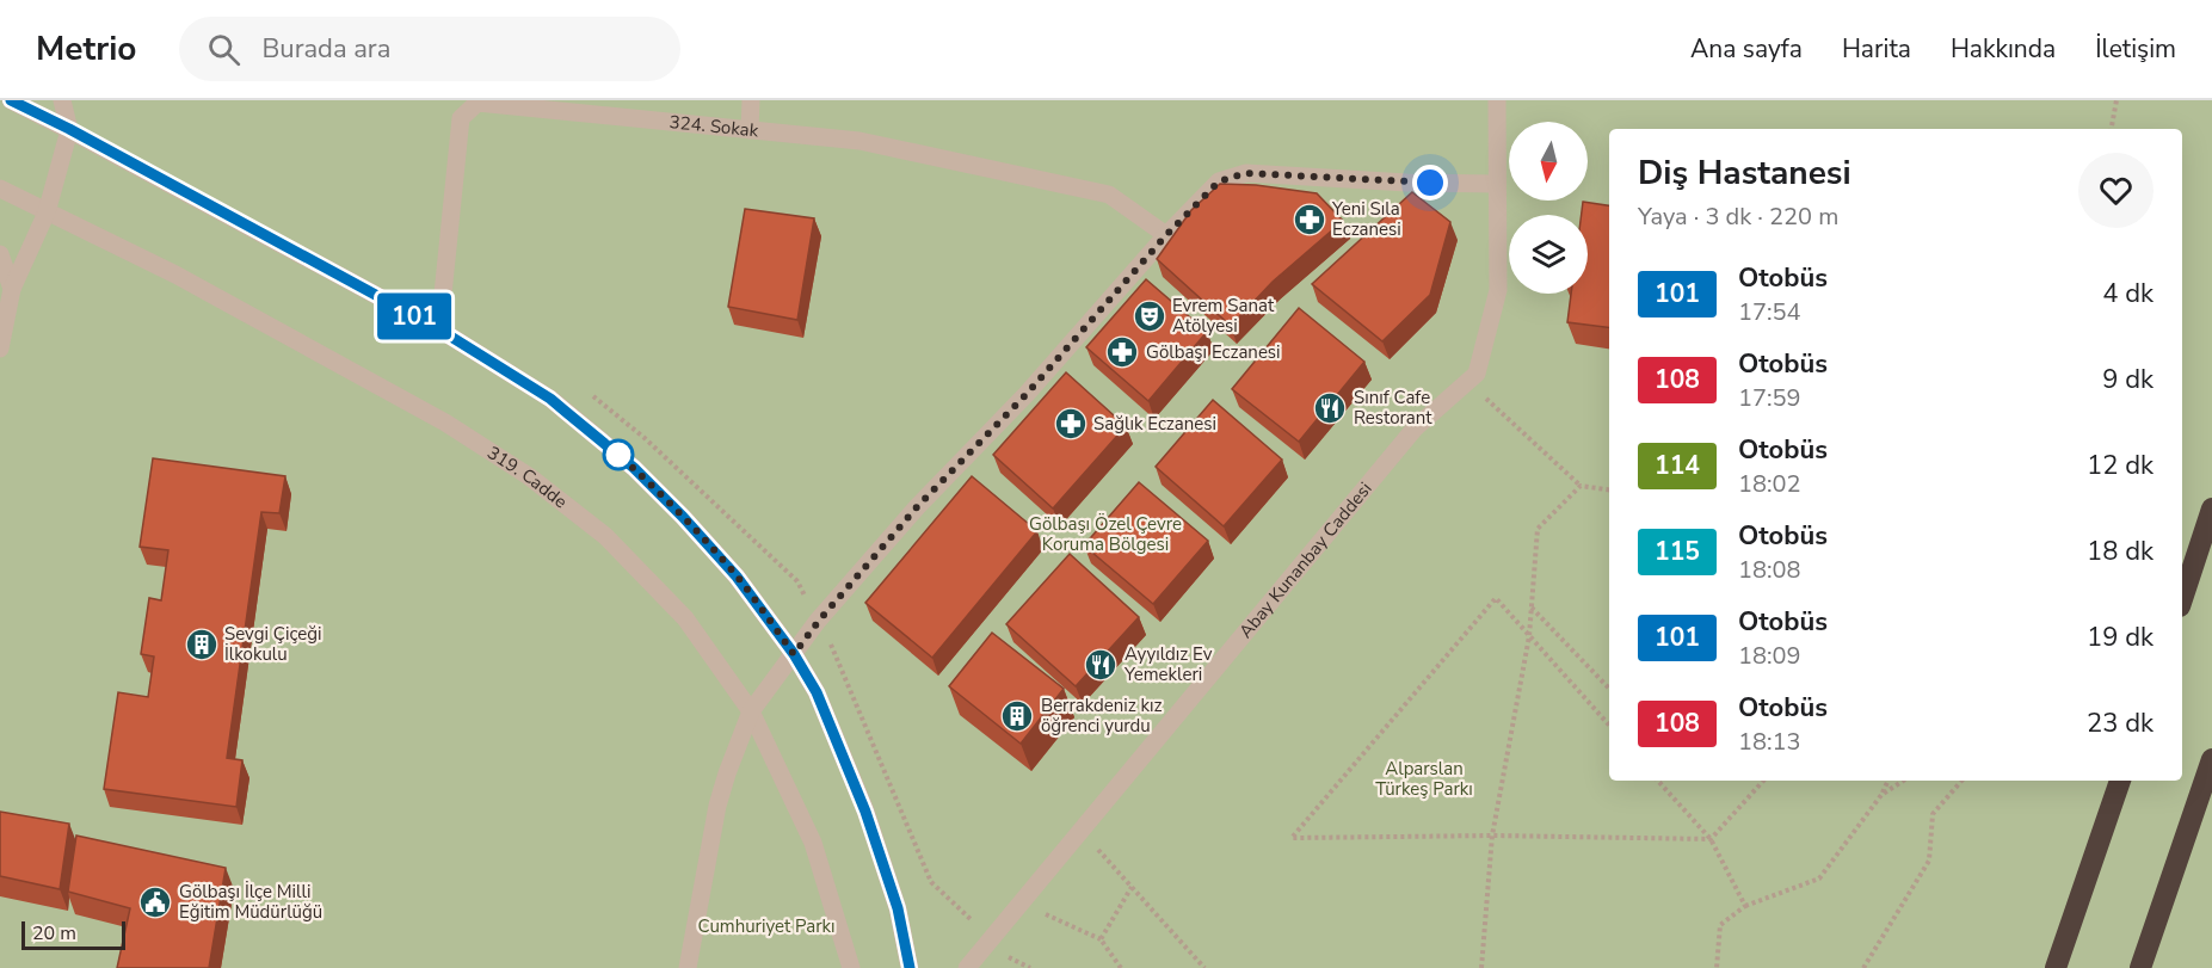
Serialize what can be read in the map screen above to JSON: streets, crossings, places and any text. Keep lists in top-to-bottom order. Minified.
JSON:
{"streets":{"street":["324. Sokak","319. Cadde","Abay Kunanbay Caddesi"]},"parks":["Gölbaşı Özel Çevre Koruma Bölgesi","Alparslan Türkeş Parkı","Cumhuriyet Parkı"],"places":{"pharmacy":["Yeni Sıla Eczanesi","Gölbaşı Eczanesi","Sağlık Eczanesi"],"theatre":["Evrem Sanat Atölyesi"],"restaurant":["Sınıf Cafe Restorant","Ayyıldız Ev Yemekleri"],"building":["Sevgi Çiçeği İlkokulu","Berrakdeniz kız öğrenci yurdu"],"public building":["Gölbaşı İlçe Milli Eğitim Müdürlüğü"]},"lines":["bus line 101"],"scale_bar":"20 m","north":"bottom","page":{"header":"Metrio","search":"Burada ara","nav":["Ana sayfa","Harita","Hakkında","İletişim"],"on_map":"101","heading":["Diş Hastanesi","Yaya · 3 dk · 220 m"],"list":[{"mark":"101","name":"Otobüs","note":"17:54","value":"4 dk"},{"mark":"108","name":"Otobüs","note":"17:59","value":"9 dk"},{"mark":"114","name":"Otobüs","note":"18:02","value":"12 dk"},{"mark":"115","name":"Otobüs","note":"18:08","value":"18 dk"},{"mark":"101","name":"Otobüs","note":"18:09","value":"19 dk"},{"mark":"108","name":"Otobüs","note":"18:13","value":"23 dk"}],"scale":"20 m"}}
